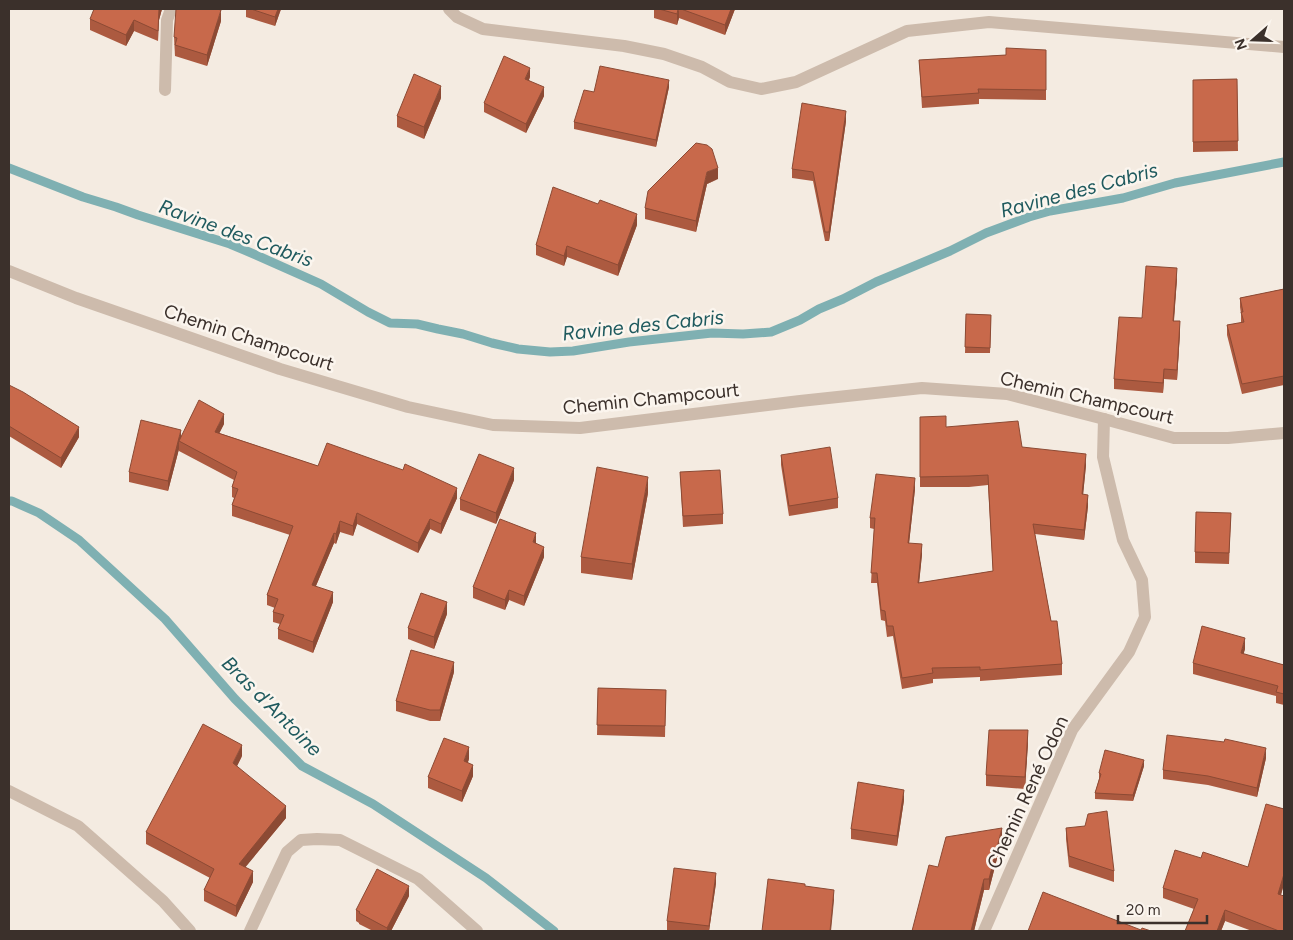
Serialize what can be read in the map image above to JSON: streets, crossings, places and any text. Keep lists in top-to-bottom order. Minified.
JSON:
{"streets":{"street":["Chemin Champcourt","Chemin René Odon"]},"crossings":[["Chemin Champcourt","Chemin René Odon"]],"water":["Ravine des Cabris","Bras d'Antoine"],"scale_bar":"20 m","north":"left"}
